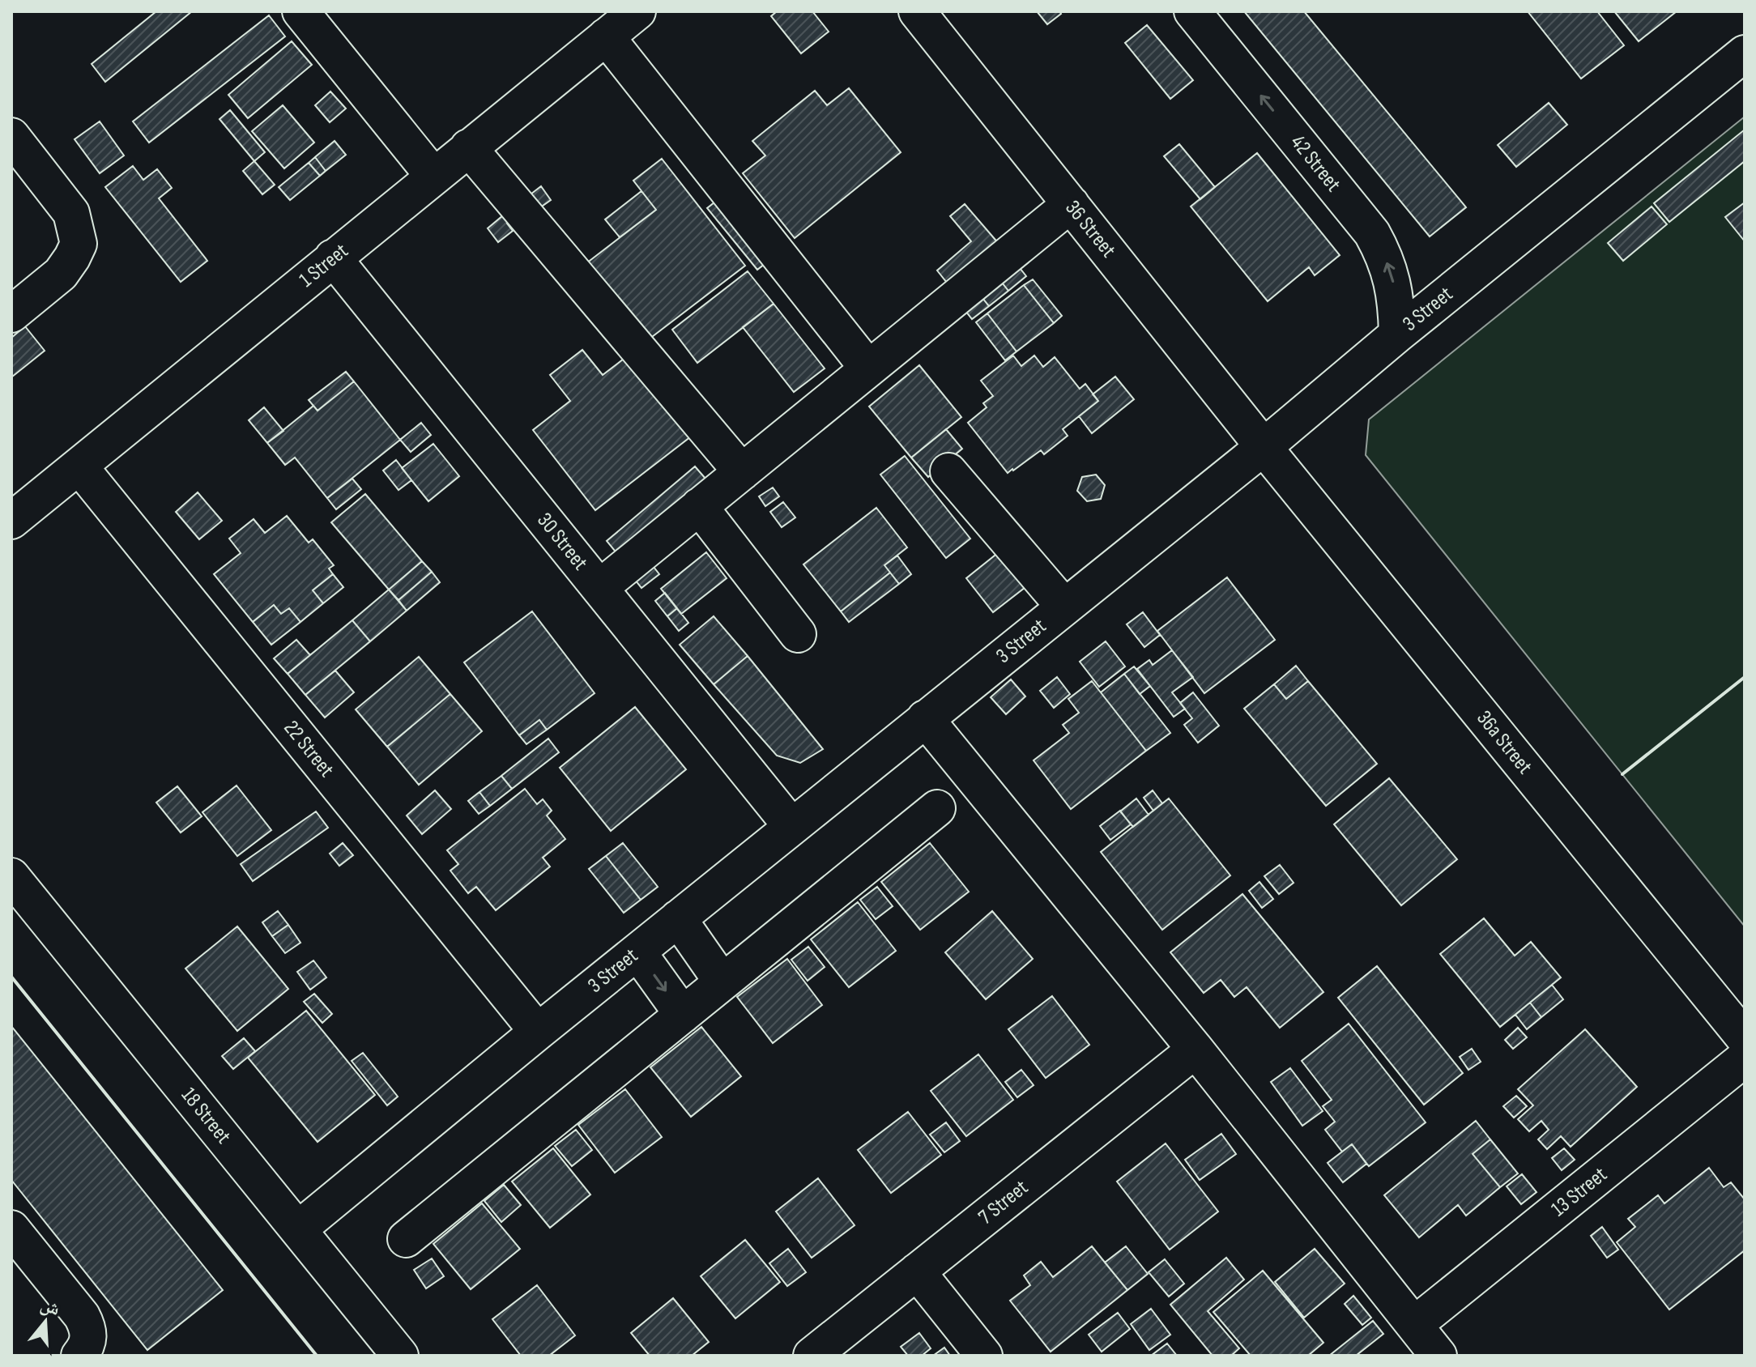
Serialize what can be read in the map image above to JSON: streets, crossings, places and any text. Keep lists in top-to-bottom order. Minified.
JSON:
{"streets":{"street":["42 Street","36 Street","1 Street","3 Street","30 Street","36a Street","22 Street","18 Street","13 Street","7 Street"]},"crossings":[["42 Street","3 Street"],["36 Street","3 Street"],["36 Street","36a Street"],["1 Street","30 Street"],["1 Street","22 Street"],["3 Street","30 Street"],["3 Street","36a Street"],["3 Street","22 Street"],["3 Street","18 Street"]],"one_way":["42 Street"],"north":"top"}
